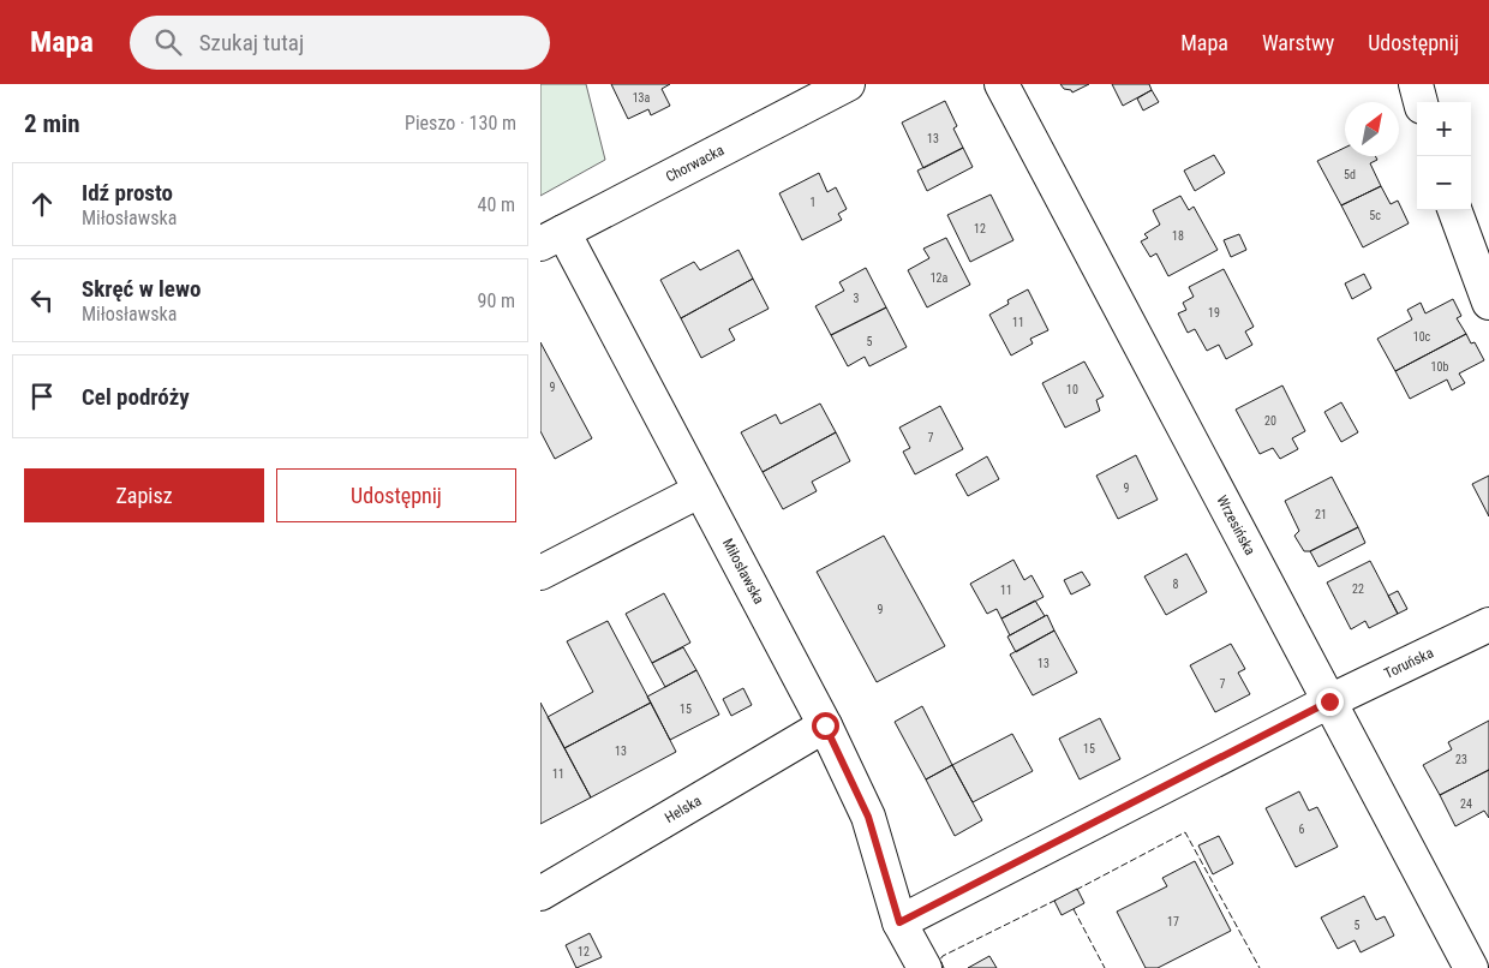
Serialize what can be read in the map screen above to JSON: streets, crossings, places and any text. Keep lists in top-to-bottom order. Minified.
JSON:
{"streets":{"street":["Chorwacka","Wrzesińska","Miłosławska","Toruńska","Helska"]},"crossings":[["Chorwacka","Miłosławska"],["Wrzesińska","Toruńska"],["Miłosławska","Helska"]],"house_numbers":["13a","13","5d","1","5c","12","18","12a","3","19","11","10c","5","10b","9","10","20","7","9","21","8","22","11","9","13","7","15","15","13","23","11","24","6","17","5","12"],"north":"top right","page":{"header":"Mapa","search":"Szukaj tutaj","nav":["Mapa","Warstwy","Udostępnij"],"heading":["2 min","Pieszo · 130 m"],"map_buttons":["+","−"],"list":[["Idź prosto","Miłosławska","40 m"],["Skręć w lewo","Miłosławska","90 m"],"Cel podróży"],"buttons":["Zapisz","Udostępnij"]}}
